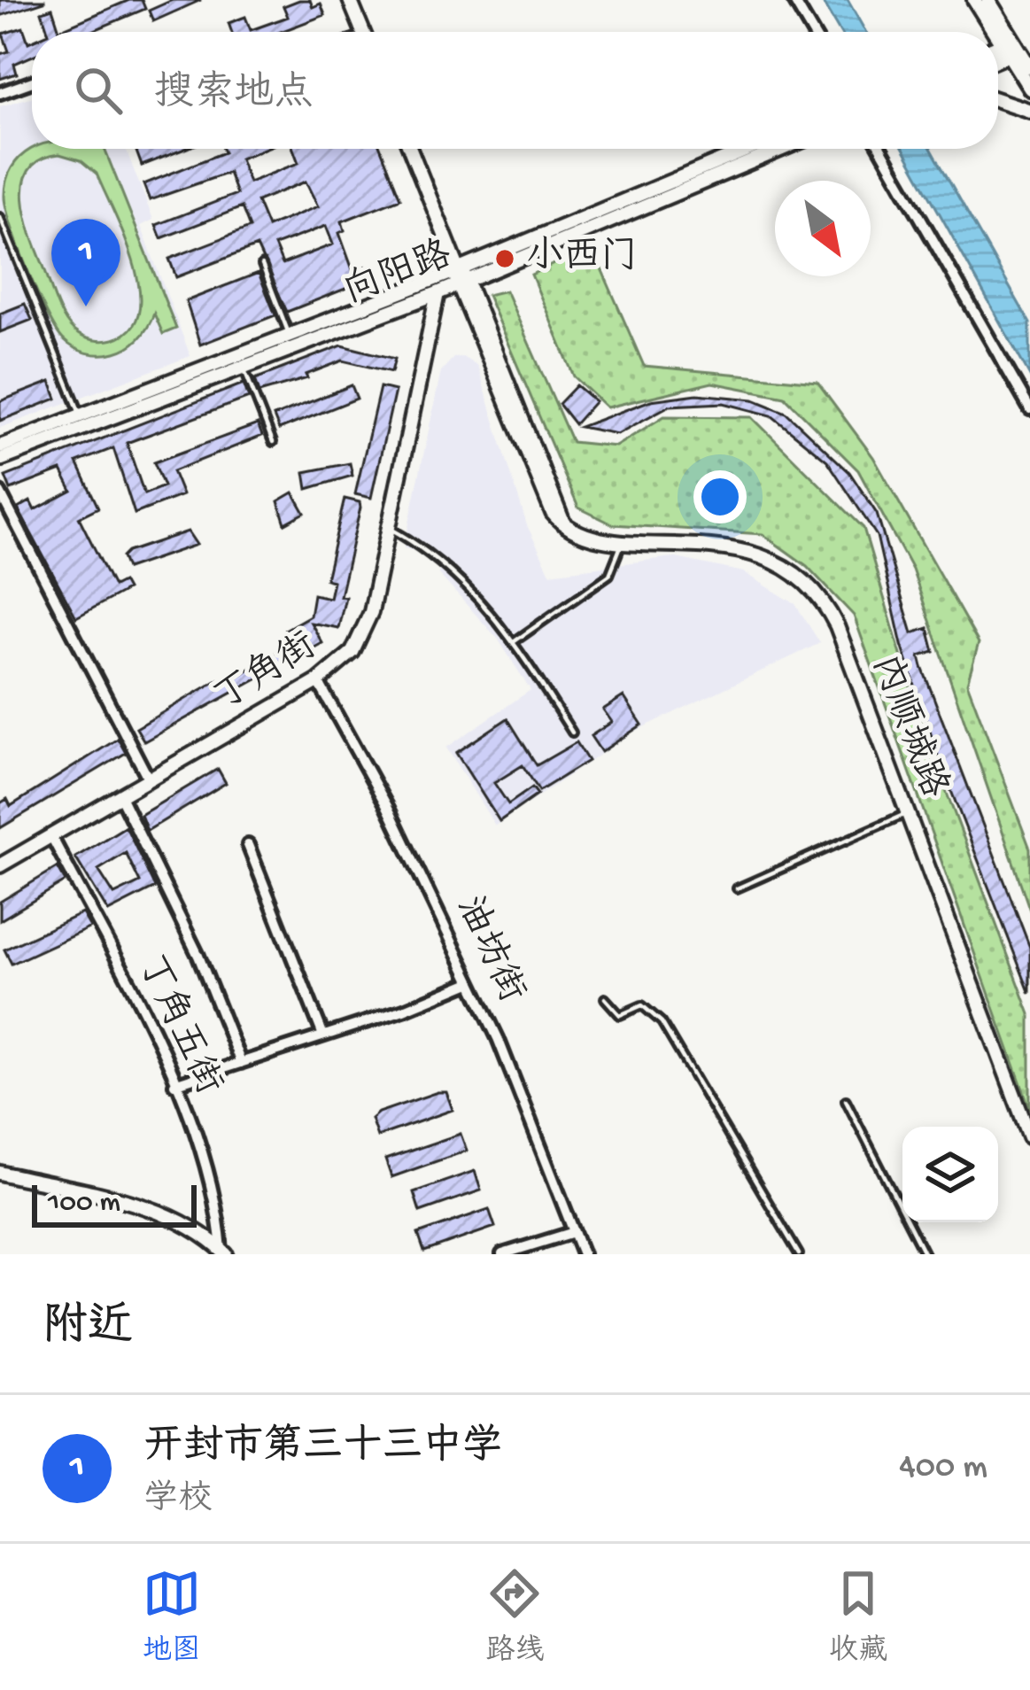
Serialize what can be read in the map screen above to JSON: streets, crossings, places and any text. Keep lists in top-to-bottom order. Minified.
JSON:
{"streets":{"street":["向阳路","丁角街","内顺城路","油坊街","丁角五街"]},"crossings":[["向阳路","丁角街"],["向阳路","内顺城路"],["丁角街","油坊街"],["丁角街","丁角五街"]],"places":["小西门"],"scale_bar":"100 m","north":"bottom right","page":{"search":"搜索地点","pins":"1","scale":"100 m","heading":"附近","list":[{"mark":"1","name":"开封市第三十三中学","note":"学校","value":"400 m"}],"nav":["地图","路线","收藏"]}}
